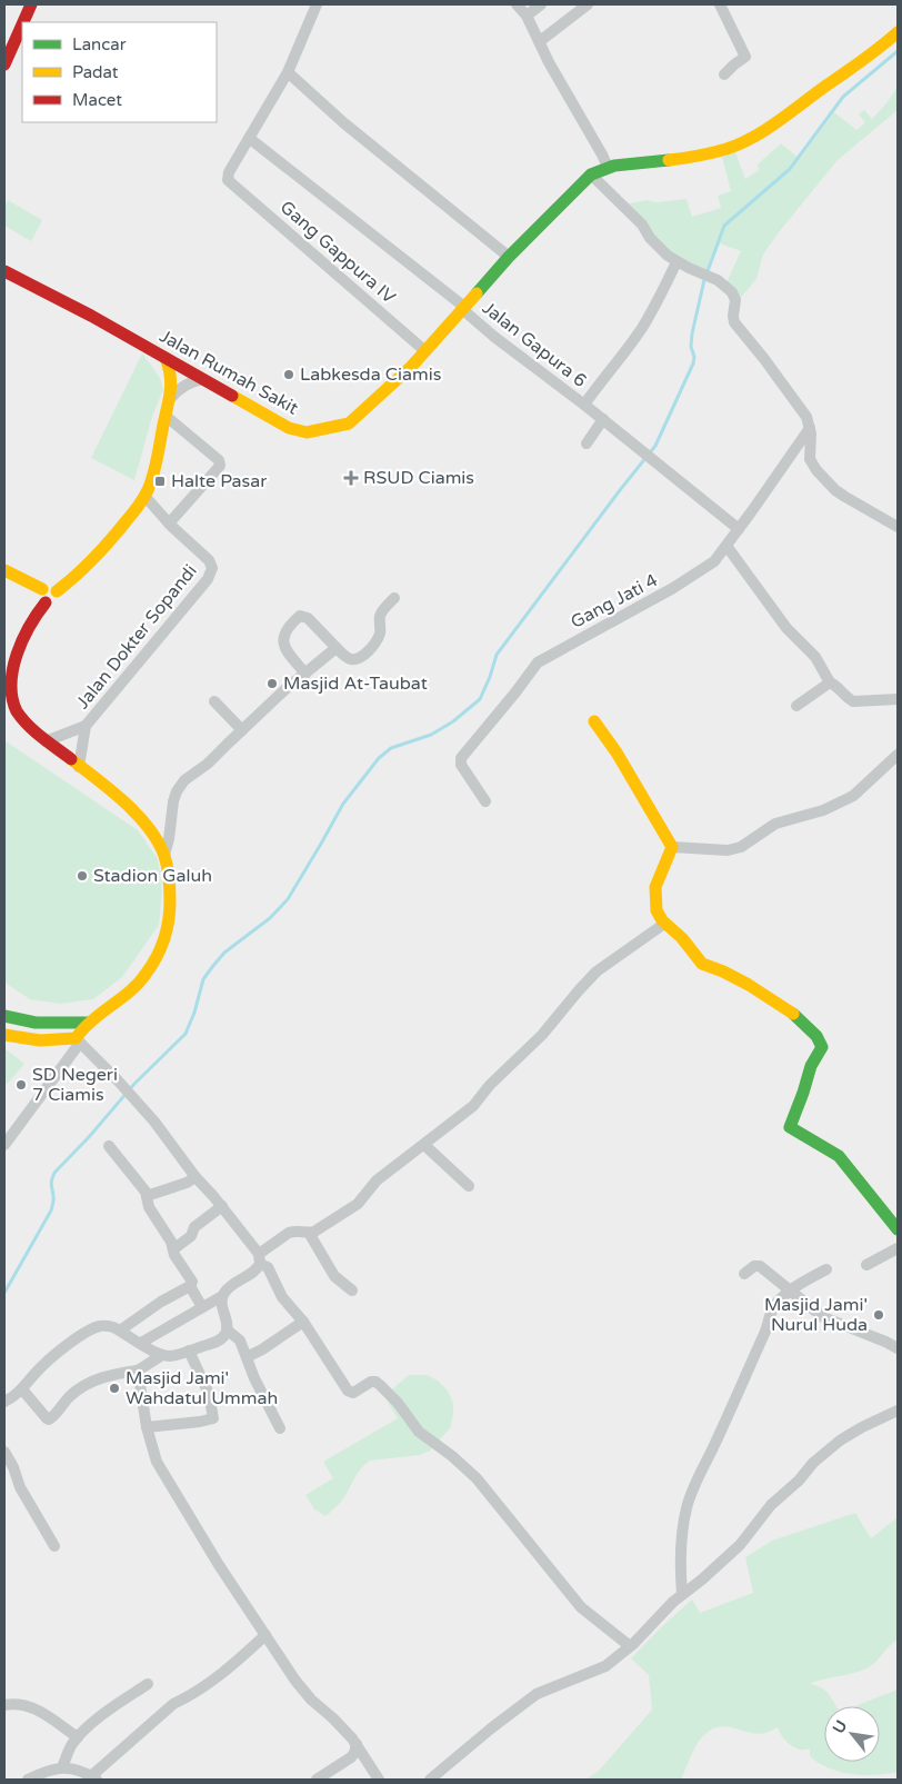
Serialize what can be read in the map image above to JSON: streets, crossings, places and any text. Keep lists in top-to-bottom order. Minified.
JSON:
{"streets":{"street":["Gang Gappura IV","Jalan Gapura 6","Jalan Rumah Sakit","Gang Jati 4","Jalan Dokter Sopandi"]},"crossings":[["Gang Gappura IV","Jalan Gapura 6"],["Gang Gappura IV","Jalan Rumah Sakit"],["Jalan Gapura 6","Jalan Rumah Sakit"]],"places":{"other":["Labkesda Ciamis","Masjid At-Taubat","Stadion Galuh","SD Negeri 7 Ciamis","Masjid Jami' Nurul Huda","Masjid Jami' Wahdatul Ummah"],"health":["RSUD Ciamis"],"transit":["Halte Pasar"]},"legend":["Lancar","Padat","Macet"],"north":"top left"}
